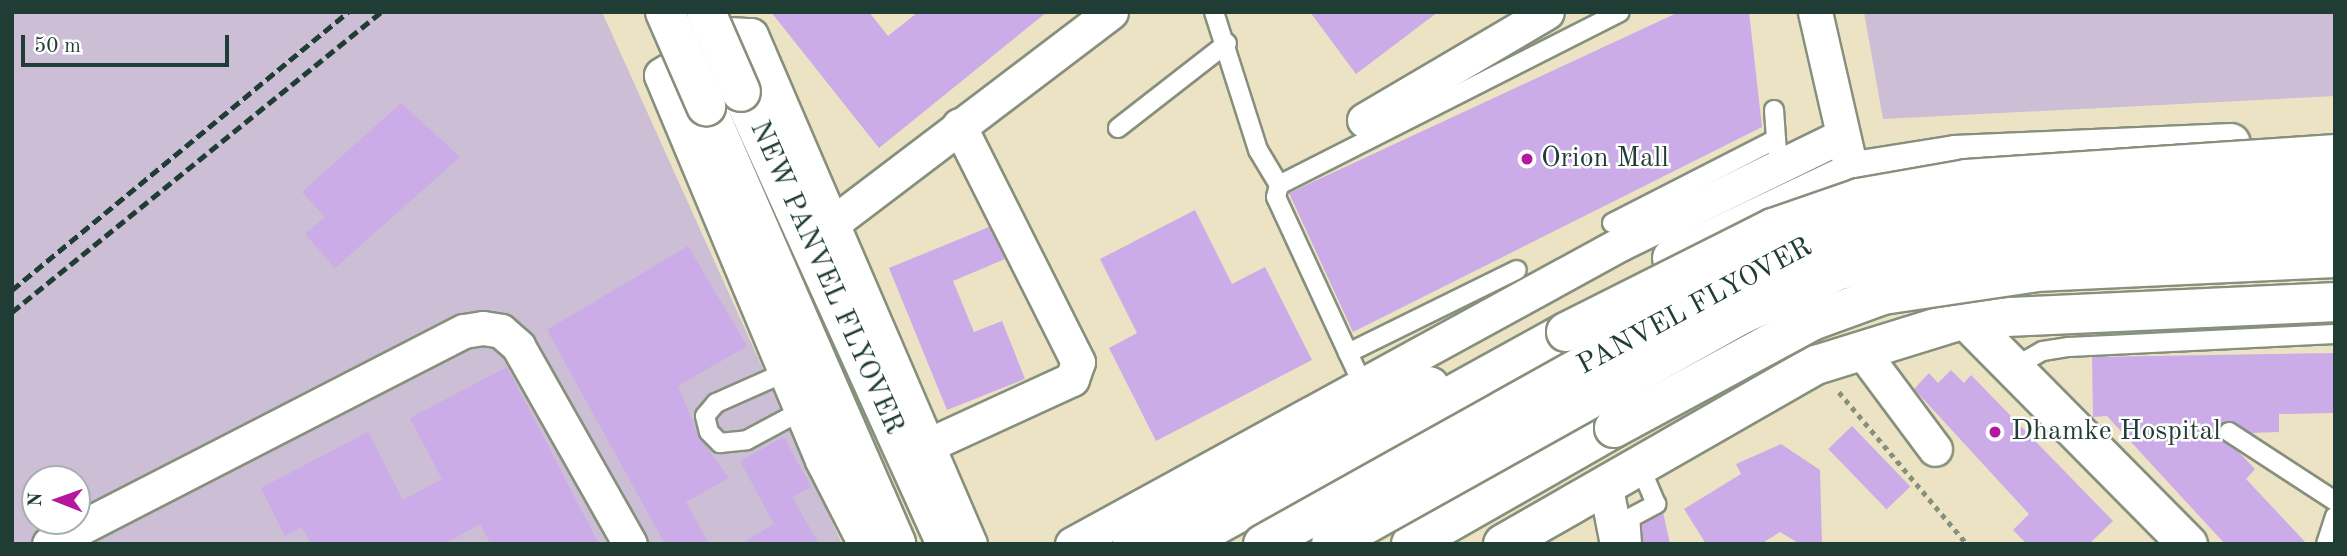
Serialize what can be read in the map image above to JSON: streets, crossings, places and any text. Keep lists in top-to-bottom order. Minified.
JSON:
{"streets":{"main road":["NEW PANVEL FLYOVER","PANVEL FLYOVER"]},"places":["Orion Mall","Dhamke Hospital"],"scale_bar":"50 m","north":"left"}
